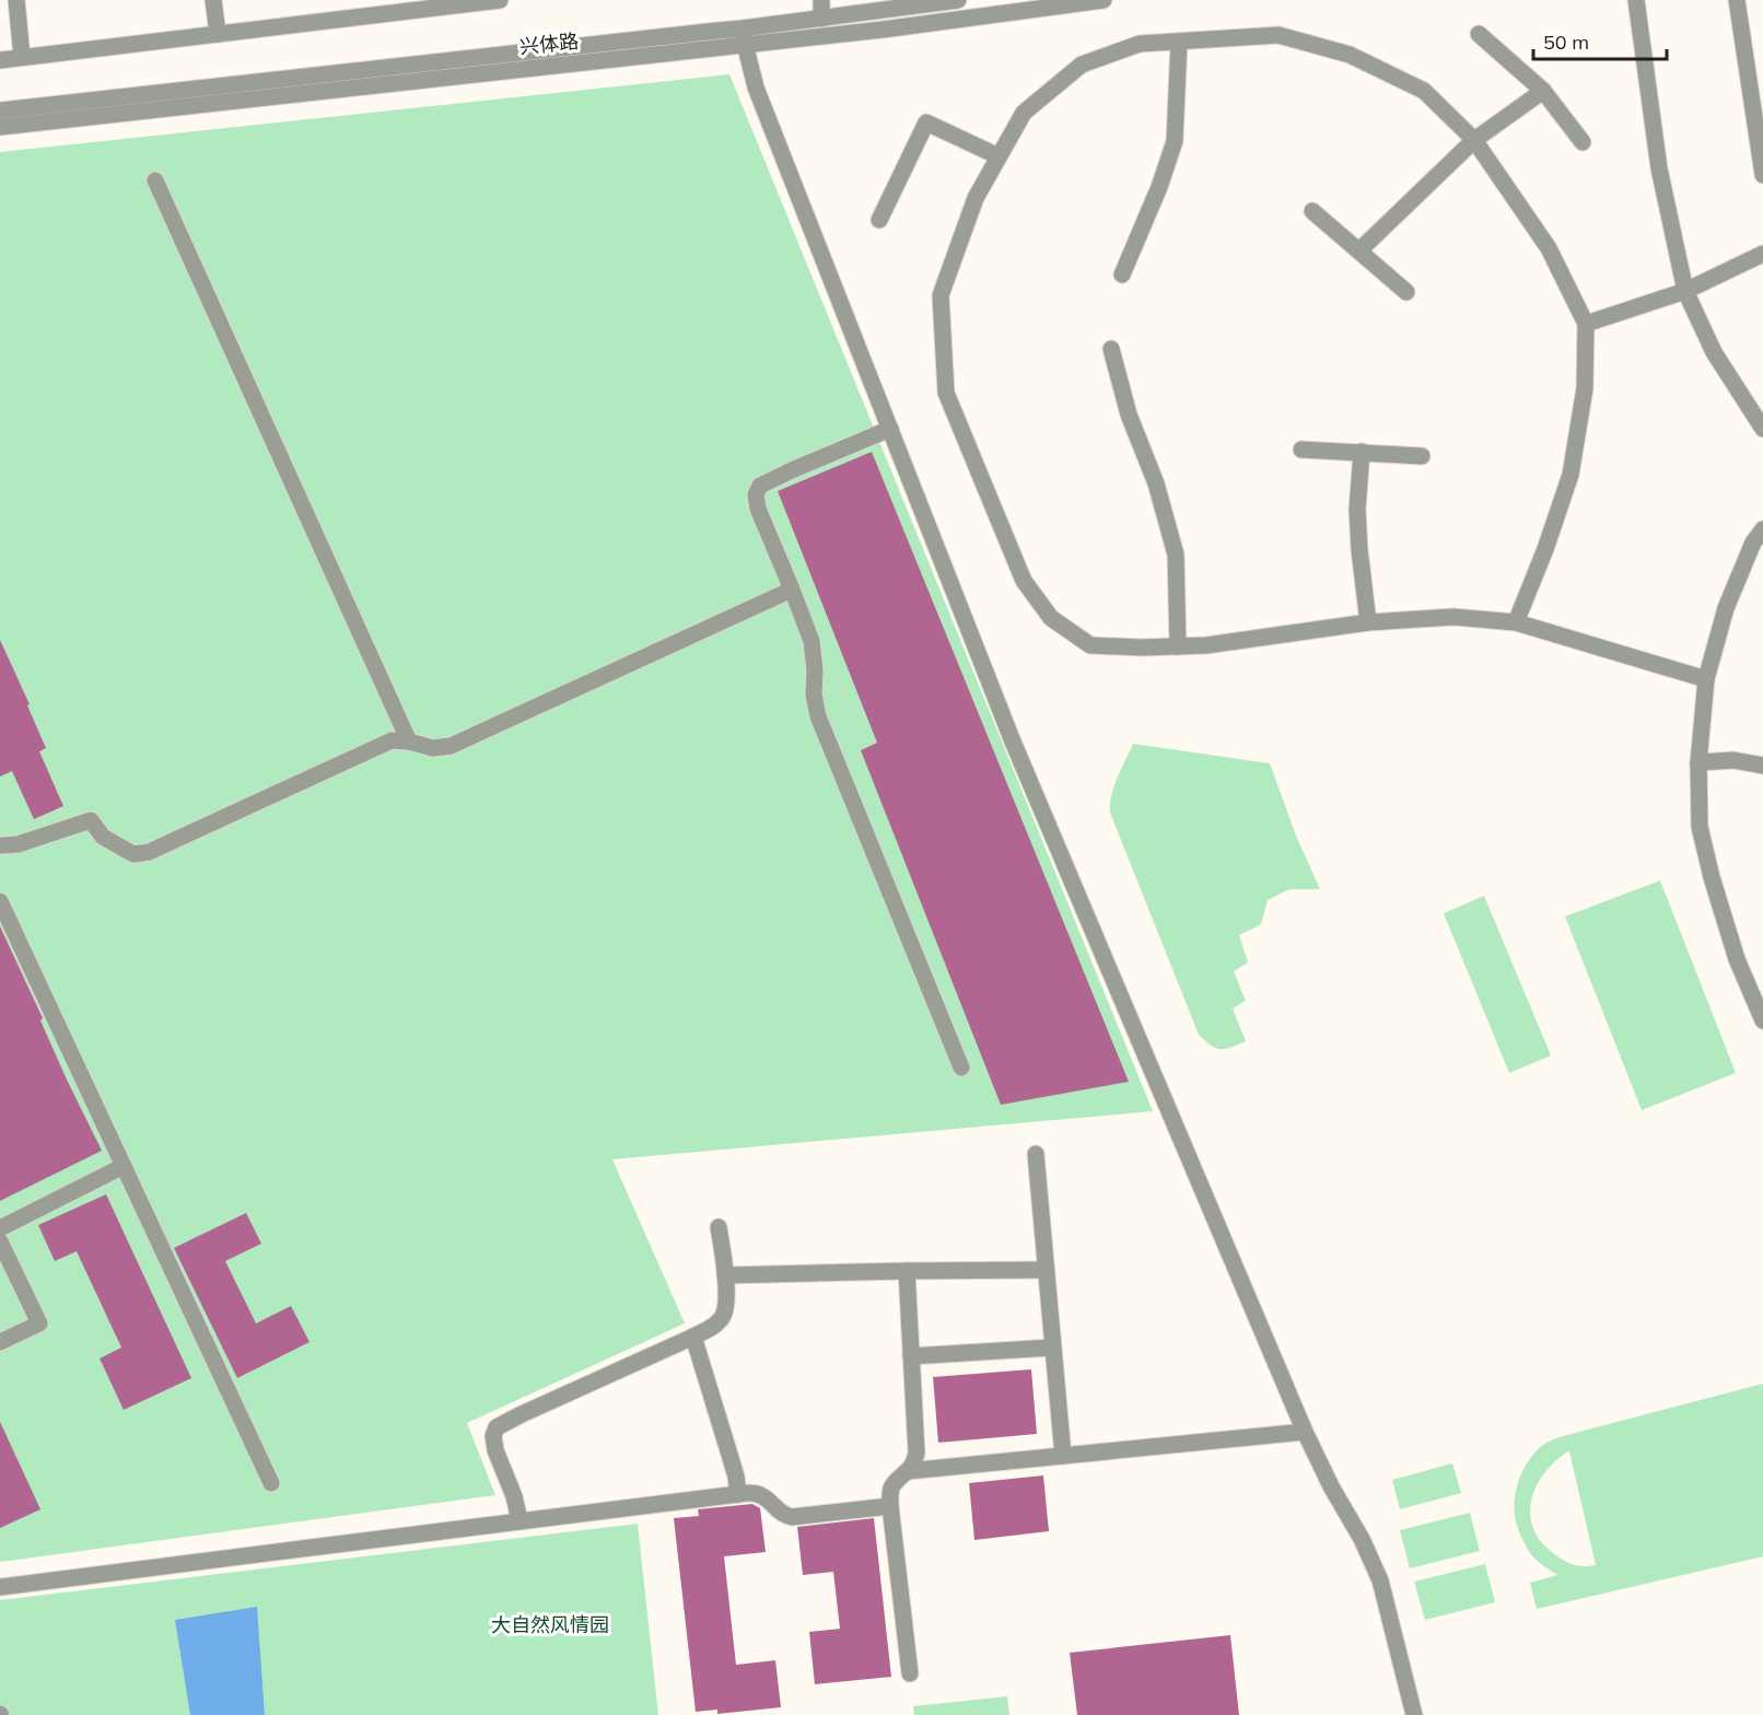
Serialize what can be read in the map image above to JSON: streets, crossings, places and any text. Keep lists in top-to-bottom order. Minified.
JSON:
{"streets":{"street":["兴体路"]},"parks":["大自然风情园"],"scale_bar":"50 m"}
